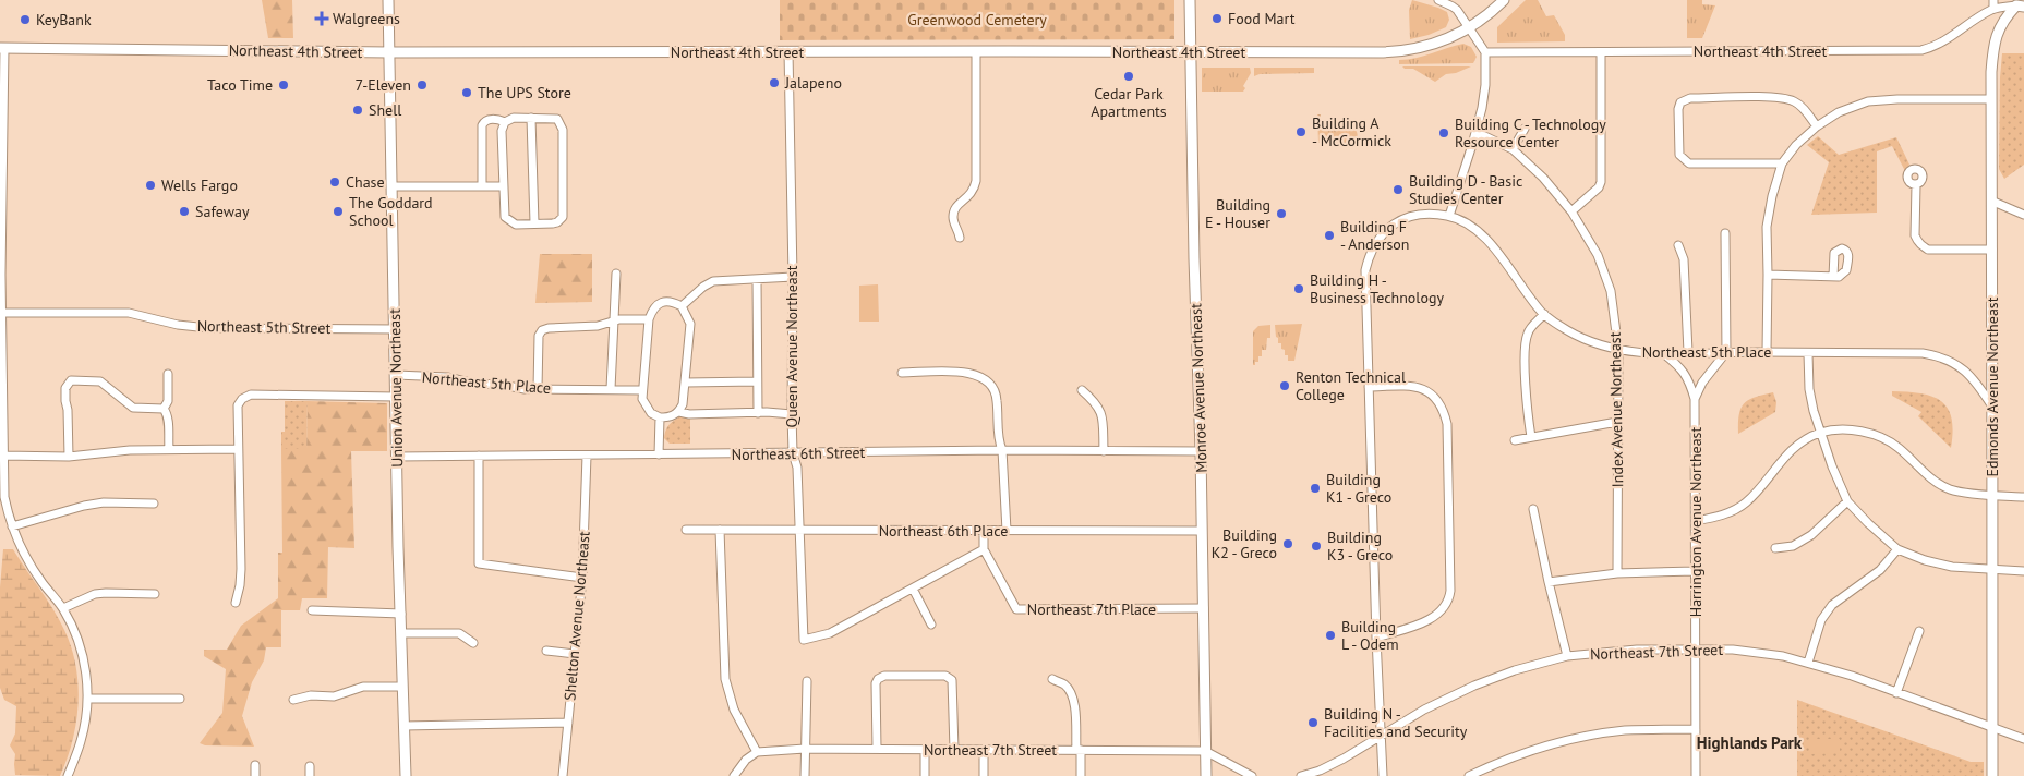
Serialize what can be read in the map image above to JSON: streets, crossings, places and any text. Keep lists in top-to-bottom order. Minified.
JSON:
{"streets":{"street":["Northeast 4th Street","Northeast 5th Street","Queen Avenue Northeast","Northeast 5th Place","Edmonds Avenue Northeast","Union Avenue Northeast","Monroe Avenue Northeast","Index Avenue Northeast","Northeast 6th Street","Harrington Avenue Northeast","Northeast 6th Place","Northeast 7th Place","Shelton Avenue Northeast","Northeast 7th Street"]},"crossings":[["Northeast 4th Street","Queen Avenue Northeast"],["Northeast 4th Street","Edmonds Avenue Northeast"],["Northeast 4th Street","Union Avenue Northeast"],["Northeast 4th Street","Monroe Avenue Northeast"],["Northeast 5th Street","Union Avenue Northeast"],["Queen Avenue Northeast","Northeast 6th Street"],["Queen Avenue Northeast","Northeast 6th Place"],["Northeast 5th Place","Edmonds Avenue Northeast"],["Northeast 5th Place","Union Avenue Northeast"],["Northeast 5th Place","Index Avenue Northeast"],["Northeast 5th Place","Harrington Avenue Northeast"],["Edmonds Avenue Northeast","Northeast 7th Street"],["Union Avenue Northeast","Northeast 6th Street"],["Monroe Avenue Northeast","Northeast 6th Street"],["Monroe Avenue Northeast","Northeast 6th Place"],["Monroe Avenue Northeast","Northeast 7th Place"],["Monroe Avenue Northeast","Northeast 7th Street"],["Northeast 6th Street","Shelton Avenue Northeast"],["Harrington Avenue Northeast","Northeast 7th Street"],["Northeast 6th Place","Northeast 7th Place"]],"districts":["Highlands Park"],"parks":["Greenwood Cemetery"],"places":{"health":["Walgreens"],"other":["Food Mart","KeyBank","Cedar Park Apartments","Jalapeno","Taco Time","7-Eleven","The UPS Store","Shell","Building A - McCormick","Building C - Technology Resource Center","Chase","Wells Fargo","Building D - Basic Studies Center","Safeway","The Goddard School","Building E - Houser","Building F - Anderson","Building H - Business Technology","Renton Technical College","Building K1 - Greco","Building K2 - Greco","Building K3 - Greco","Building L - Odem","Building N - Facilities and Security"]}}
